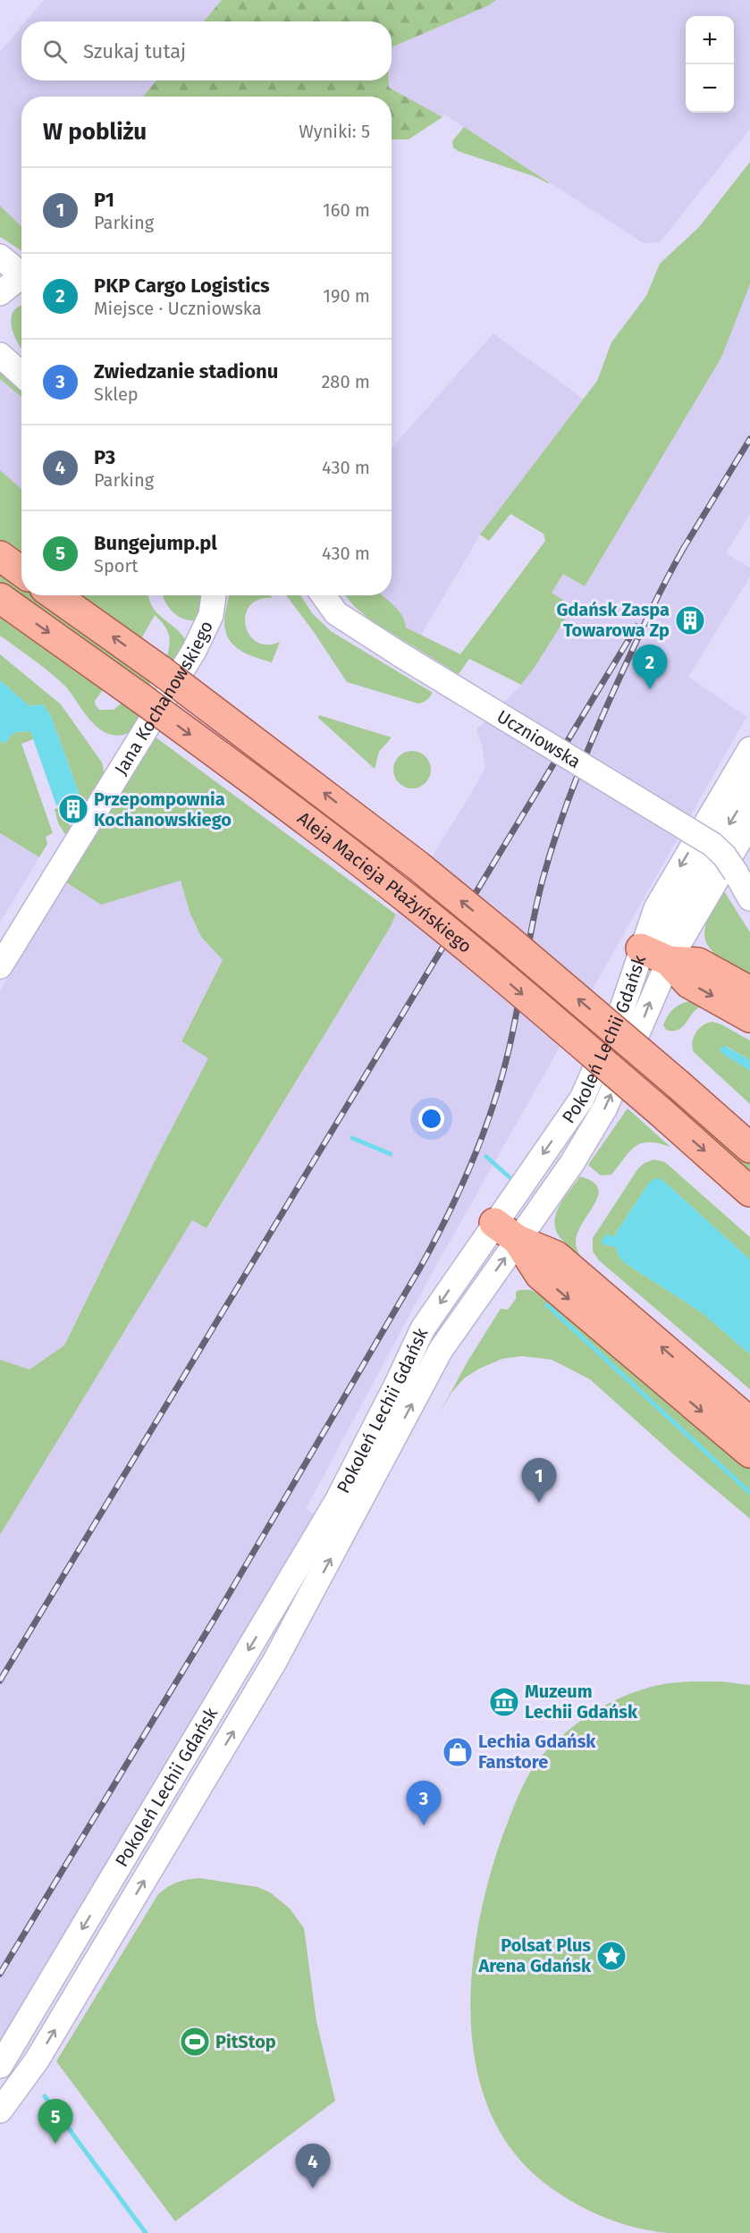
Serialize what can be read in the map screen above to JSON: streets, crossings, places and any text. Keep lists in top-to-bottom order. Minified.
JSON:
{"streets":{"main road":["Aleja Macieja Płażyńskiego"],"street":["Jana Kochanowskiego","Uczniowska","Pokoleń Lechii Gdańsk"]},"places":{"building":["Gdańsk Zaspa Towarowa Zp","Przepompownia Kochanowskiego"],"museum":["Muzeum Lechii Gdańsk"],"shop":["Lechia Gdańsk Fanstore"],"place":["Polsat Plus Arena Gdańsk"],"sports":["PitStop"]},"page":{"map_buttons":["+","−"],"search":"Szukaj tutaj","heading":["W pobliżu","Wyniki: 5"],"list":[{"mark":"1","name":"P1","note":"Parking","value":"160 m"},{"mark":"2","name":"PKP Cargo Logistics","note":"Miejsce · Uczniowska","value":"190 m"},{"mark":"3","name":"Zwiedzanie stadionu","note":"Sklep","value":"280 m"},{"mark":"4","name":"P3","note":"Parking","value":"430 m"},{"mark":"5","name":"Bungejump.pl","note":"Sport","value":"430 m"}],"pins":["2","1","3","5","4"]}}
